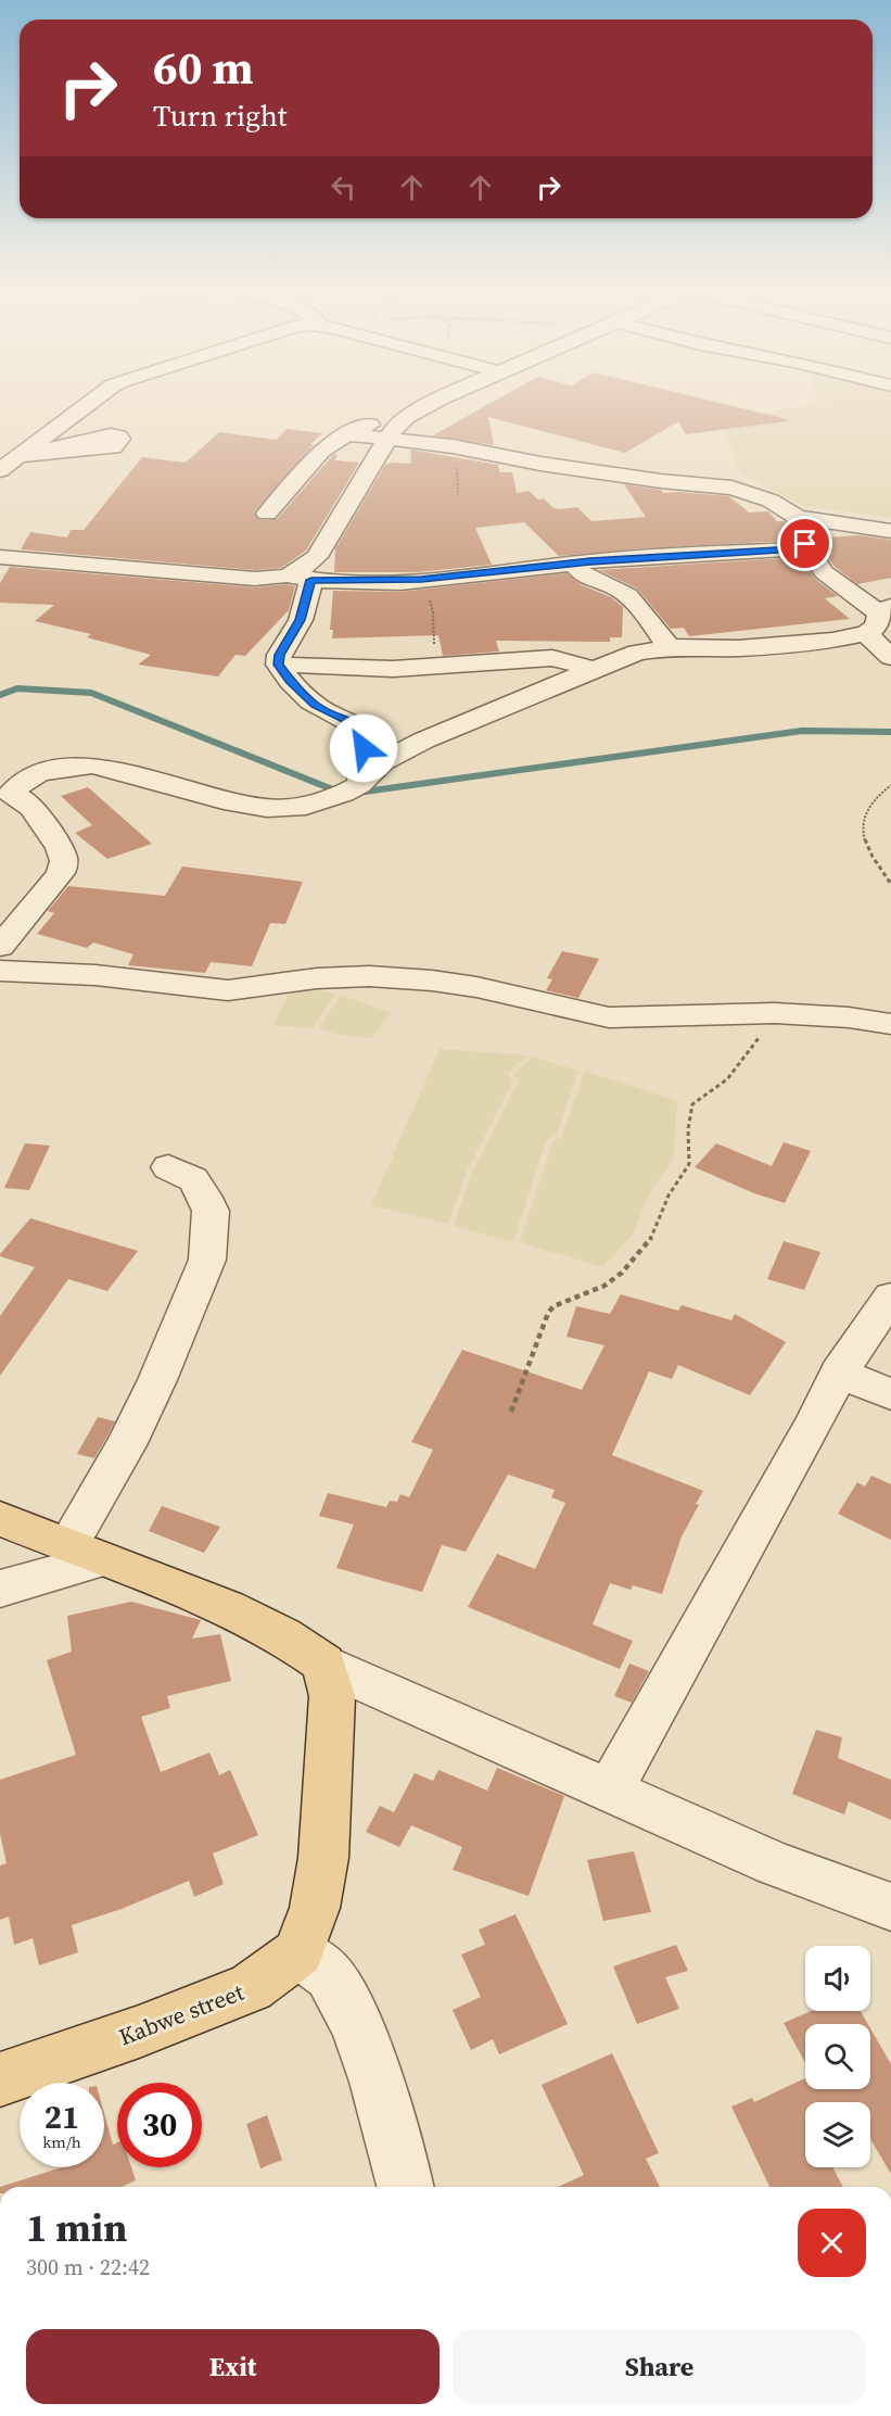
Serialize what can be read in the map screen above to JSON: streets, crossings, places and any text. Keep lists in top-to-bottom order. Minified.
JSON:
{"streets":{"main road":["Kabwe street"]},"page":{"turn":["60 m","Turn right"],"speed":"21 km/h","limit":"30","heading":["1 min","300 m · 22:42"],"buttons":["Exit","Share"]}}
